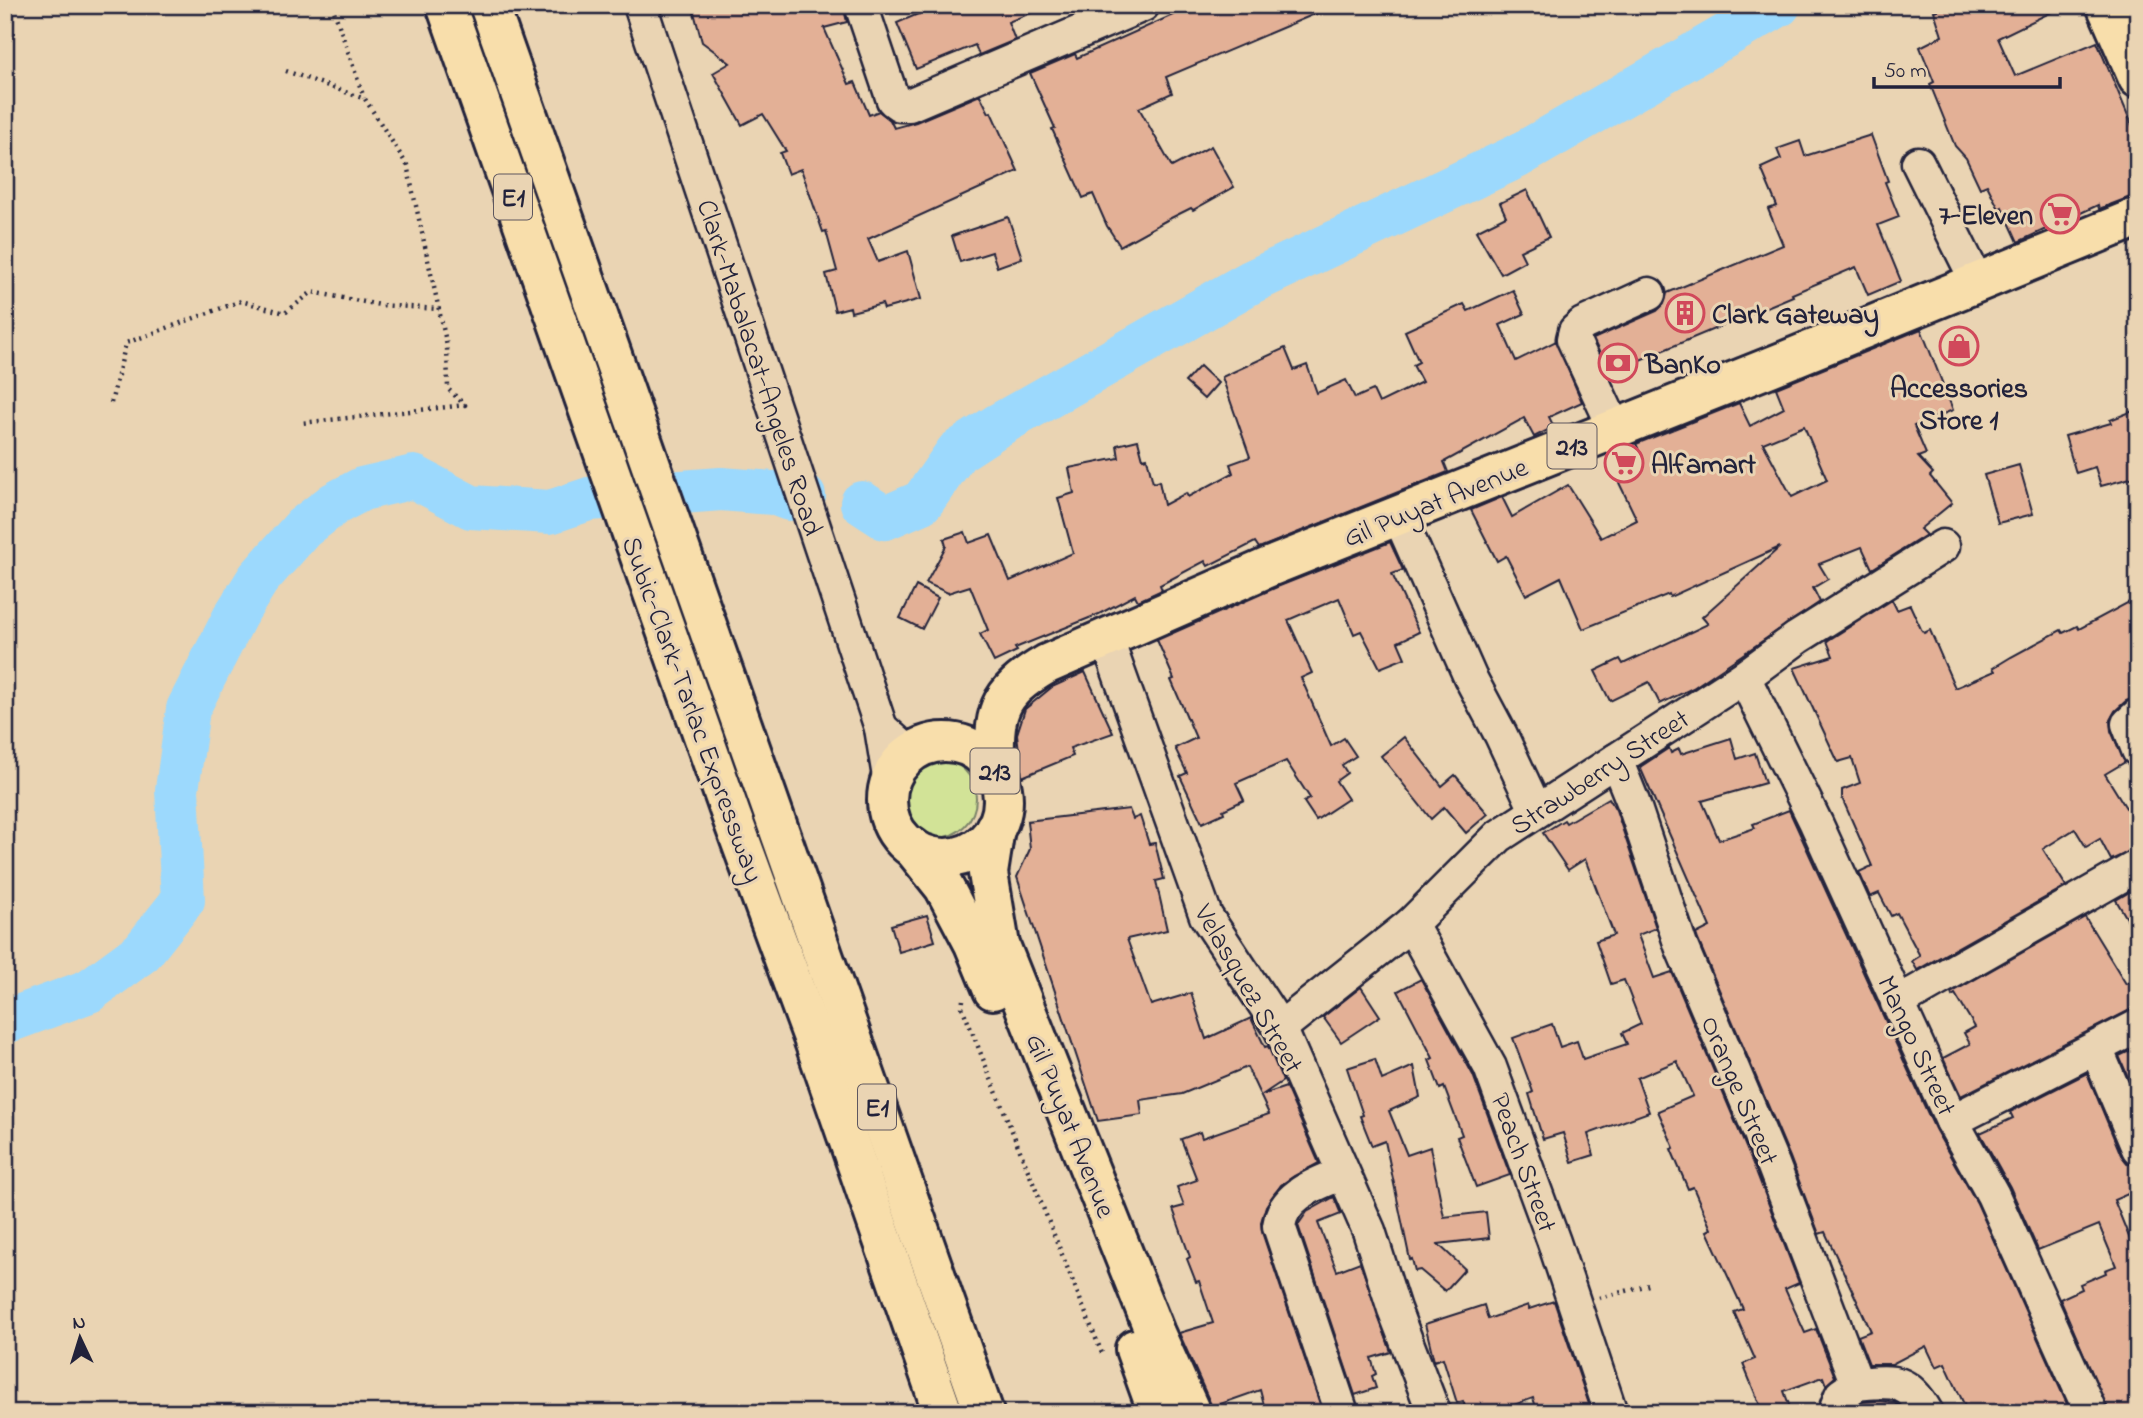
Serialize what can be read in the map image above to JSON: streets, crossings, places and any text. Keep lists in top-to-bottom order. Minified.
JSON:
{"streets":{"main road":["E1","213","Gil Puyat Avenue","Subic-Clark-Tarlac Expressway"],"street":["Clark-Mabalacat-Angeles Road","Strawberry Street","Velasquez Street","Mango Street","Orange Street","Peach Street"]},"crossings":[["Clark-Mabalacat-Angeles Road","213"],["Clark-Mabalacat-Angeles Road","Gil Puyat Avenue"],["213","Gil Puyat Avenue"],["Gil Puyat Avenue","Velasquez Street"],["Strawberry Street","Velasquez Street"],["Strawberry Street","Mango Street"],["Strawberry Street","Orange Street"],["Strawberry Street","Peach Street"]],"places":{"supermarket":["7-Eleven","Alfamart"],"building":["Clark Gateway"],"shop":["Accessories Store 1"],"bank":["BanKo"]},"scale_bar":"50 m","north":"top"}
